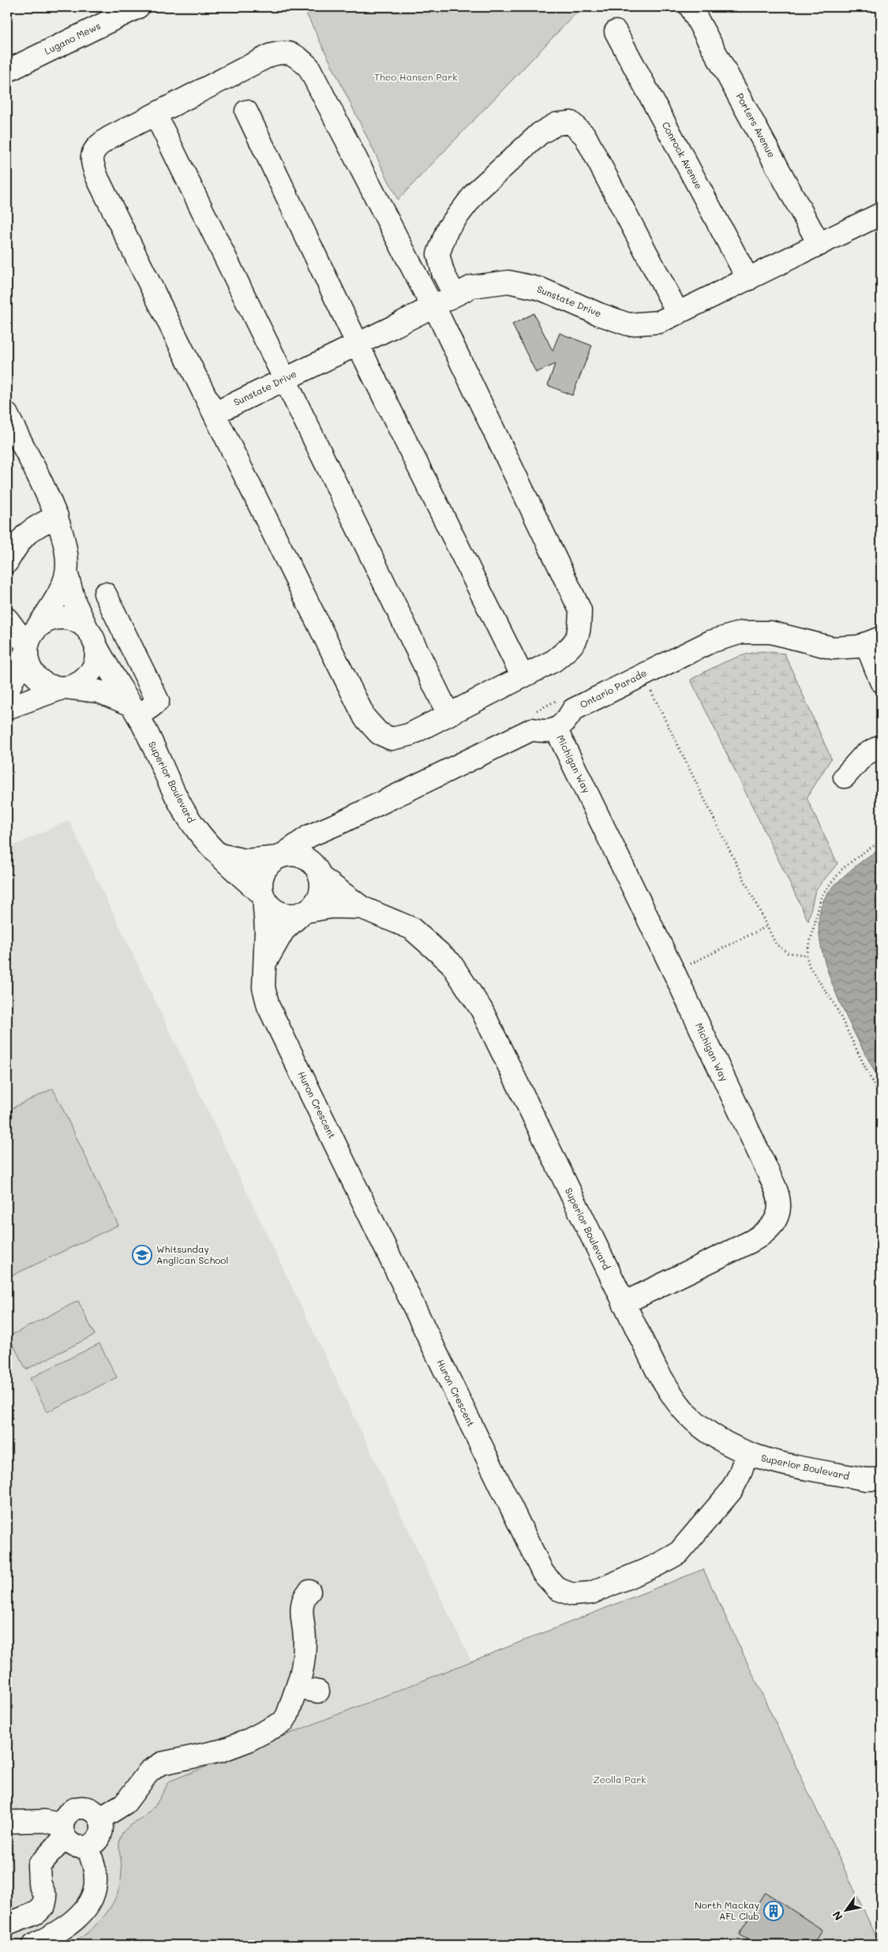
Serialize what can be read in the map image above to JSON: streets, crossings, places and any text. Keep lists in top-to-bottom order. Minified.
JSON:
{"streets":{"street":["Lugano Mews","Porters Avenue","Conrock Avenue","Sunstate Drive","Ontario Parade","Michigan Way","Superior Boulevard","Huron Crescent"]},"crossings":[["Porters Avenue","Sunstate Drive"],["Conrock Avenue","Sunstate Drive"],["Ontario Parade","Michigan Way"],["Michigan Way","Superior Boulevard"],["Superior Boulevard","Huron Crescent"]],"parks":["Theo Hansen Park","Zeolla Park"],"places":{"school or university":["Whitsunday Anglican School"],"building":["North Mackay AFL Club"]},"north":"bottom left"}
